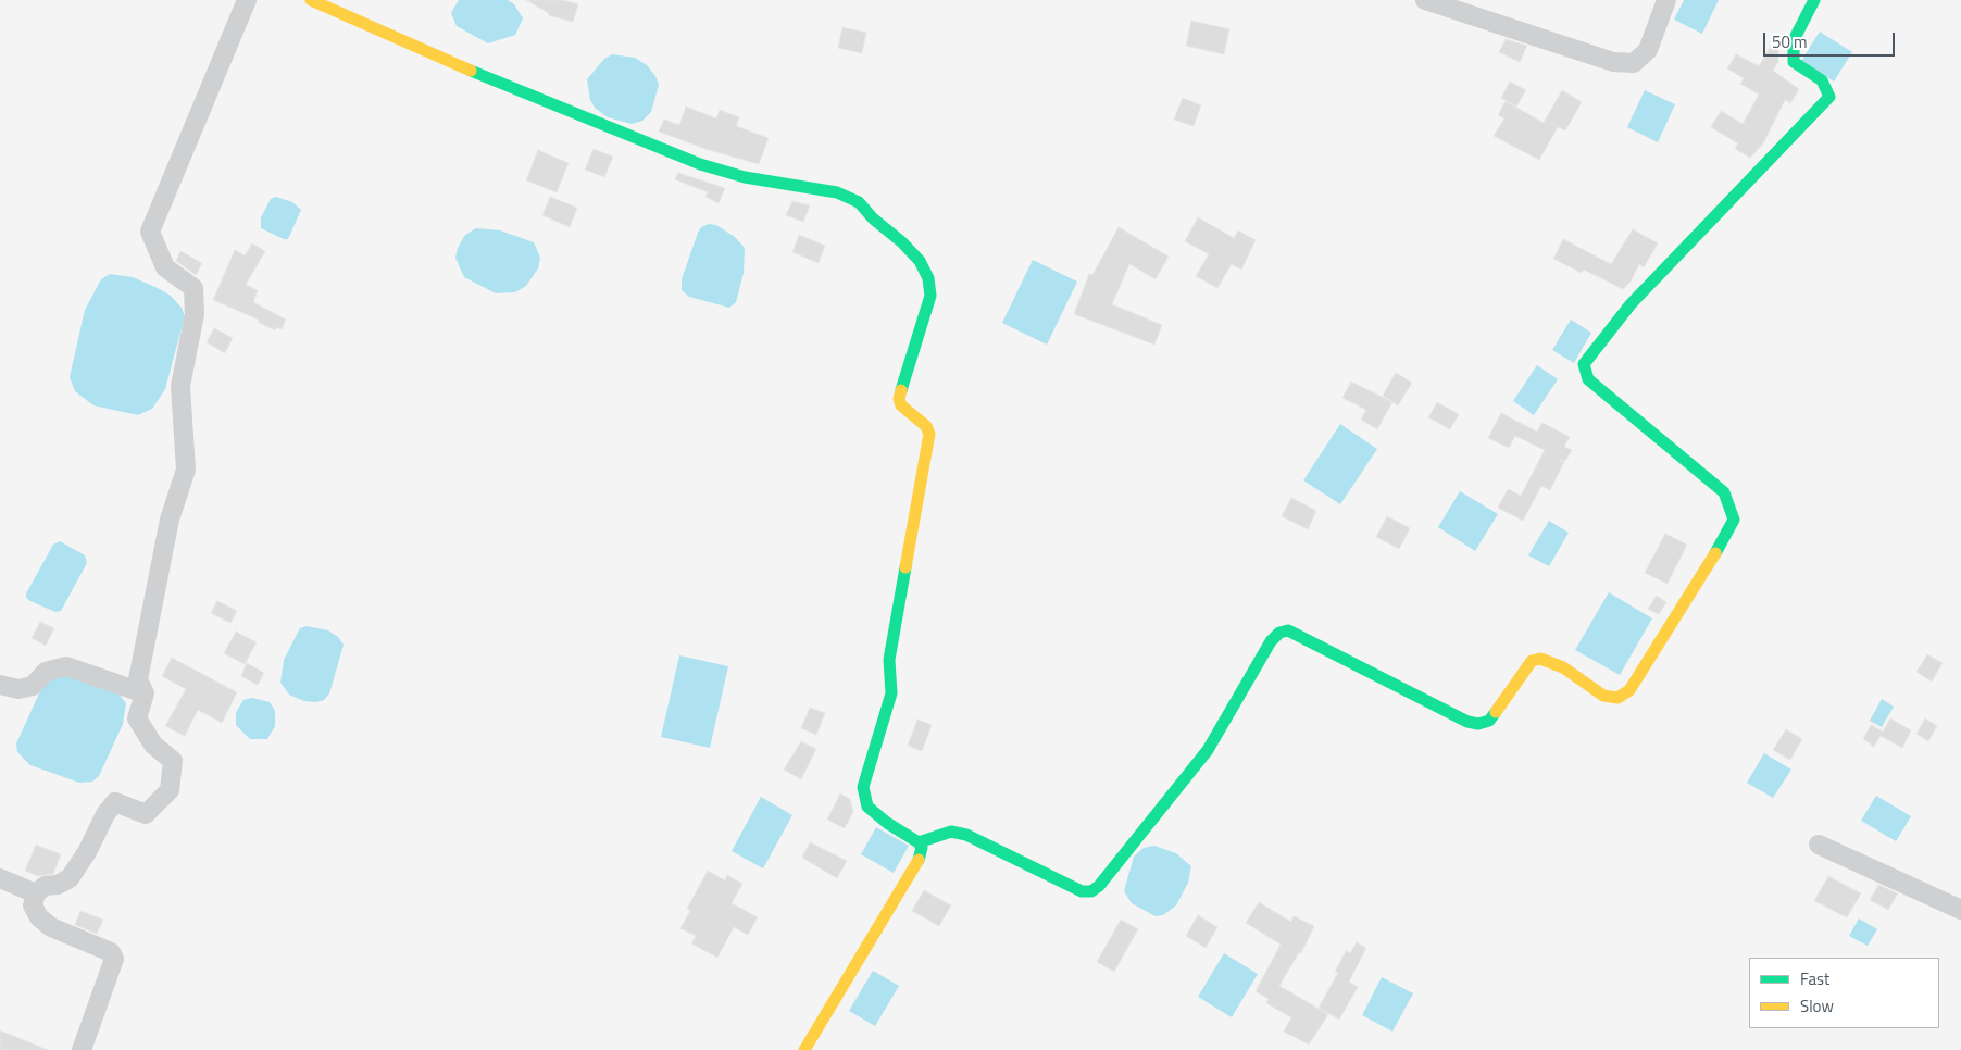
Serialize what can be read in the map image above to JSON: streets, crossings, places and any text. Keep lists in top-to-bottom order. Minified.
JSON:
{"legend":["Fast","Slow"],"scale_bar":"50 m"}
